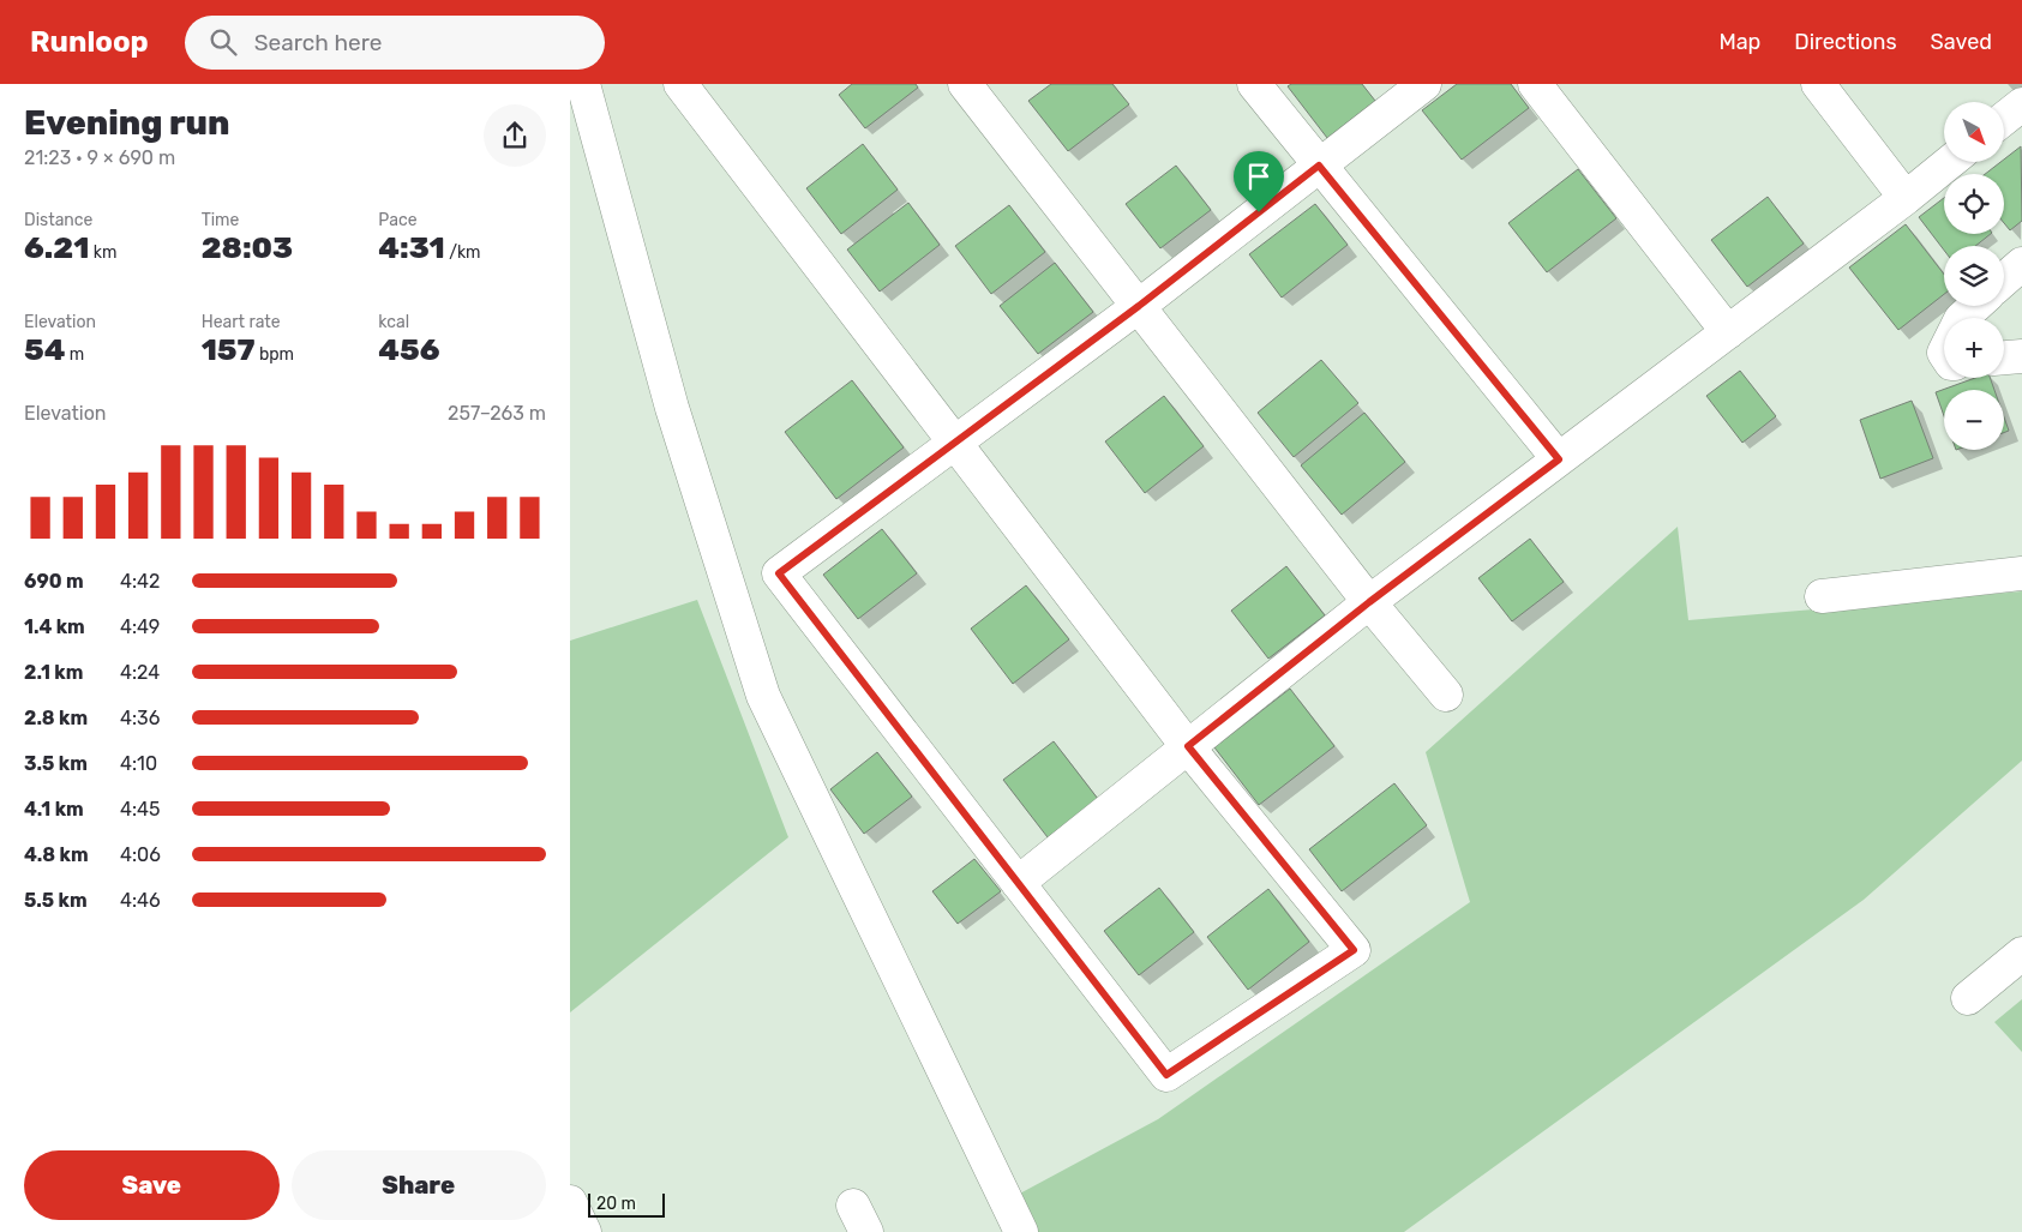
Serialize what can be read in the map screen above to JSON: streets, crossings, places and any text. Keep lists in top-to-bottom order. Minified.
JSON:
{"scale_bar":"20 m","north":"bottom right","page":{"header":"Runloop","search":"Search here","nav":["Map","Directions","Saved"],"heading":["Evening run","21:23 · 9 × 690 m"],"map_buttons":["+","−"],"stats":[["Distance","6.21 km"],["Time","28:03"],["Pace","4:31 /km"],["Elevation","54 m"],["Heart rate","157 bpm"],["kcal","456"]],"chart":["Elevation","257–263 m"],"list":[{"name":"690 m","note":"4:42"},{"name":"1.4 km","note":"4:49"},{"name":"2.1 km","note":"4:24"},{"name":"2.8 km","note":"4:36"},{"name":"3.5 km","note":"4:10"},{"name":"4.1 km","note":"4:45"},{"name":"4.8 km","note":"4:06"},{"name":"5.5 km","note":"4:46"}],"buttons":["Save","Share"],"scale":"20 m"}}
